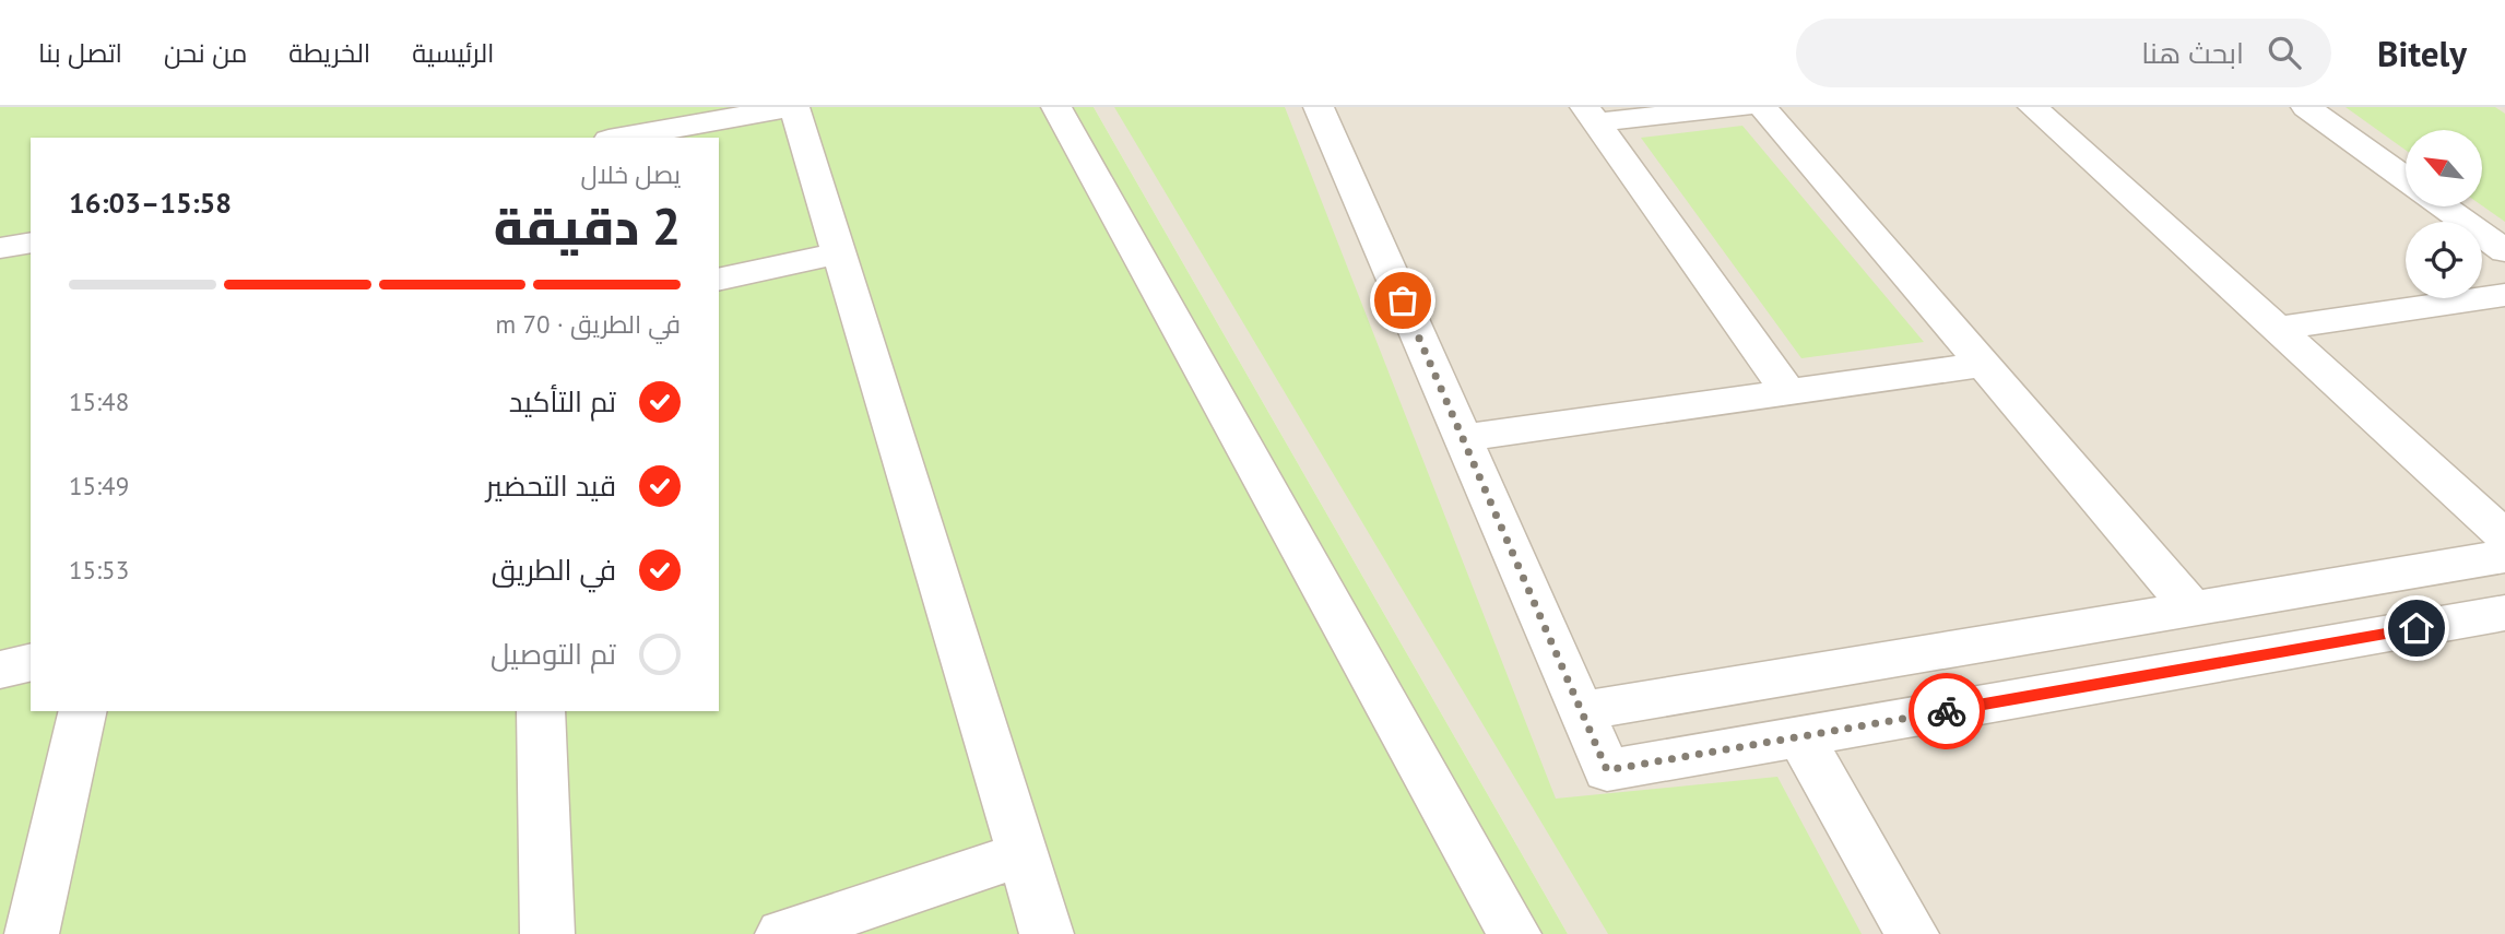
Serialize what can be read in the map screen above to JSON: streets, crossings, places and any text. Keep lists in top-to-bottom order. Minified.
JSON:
{"north":"top left","page":{"header":"Bitely","search":"ابحث هنا","nav":["الرئيسية","الخريطة","من نحن","اتصل بنا"],"heading":["2 دقيقة","يصل خلال","15:58–16:03"],"bar":"في الطريق · 70 m","list":[["تم التأكيد","15:48"],["قيد التحضير","15:49"],["في الطريق","15:53"],"تم التوصيل"]}}
